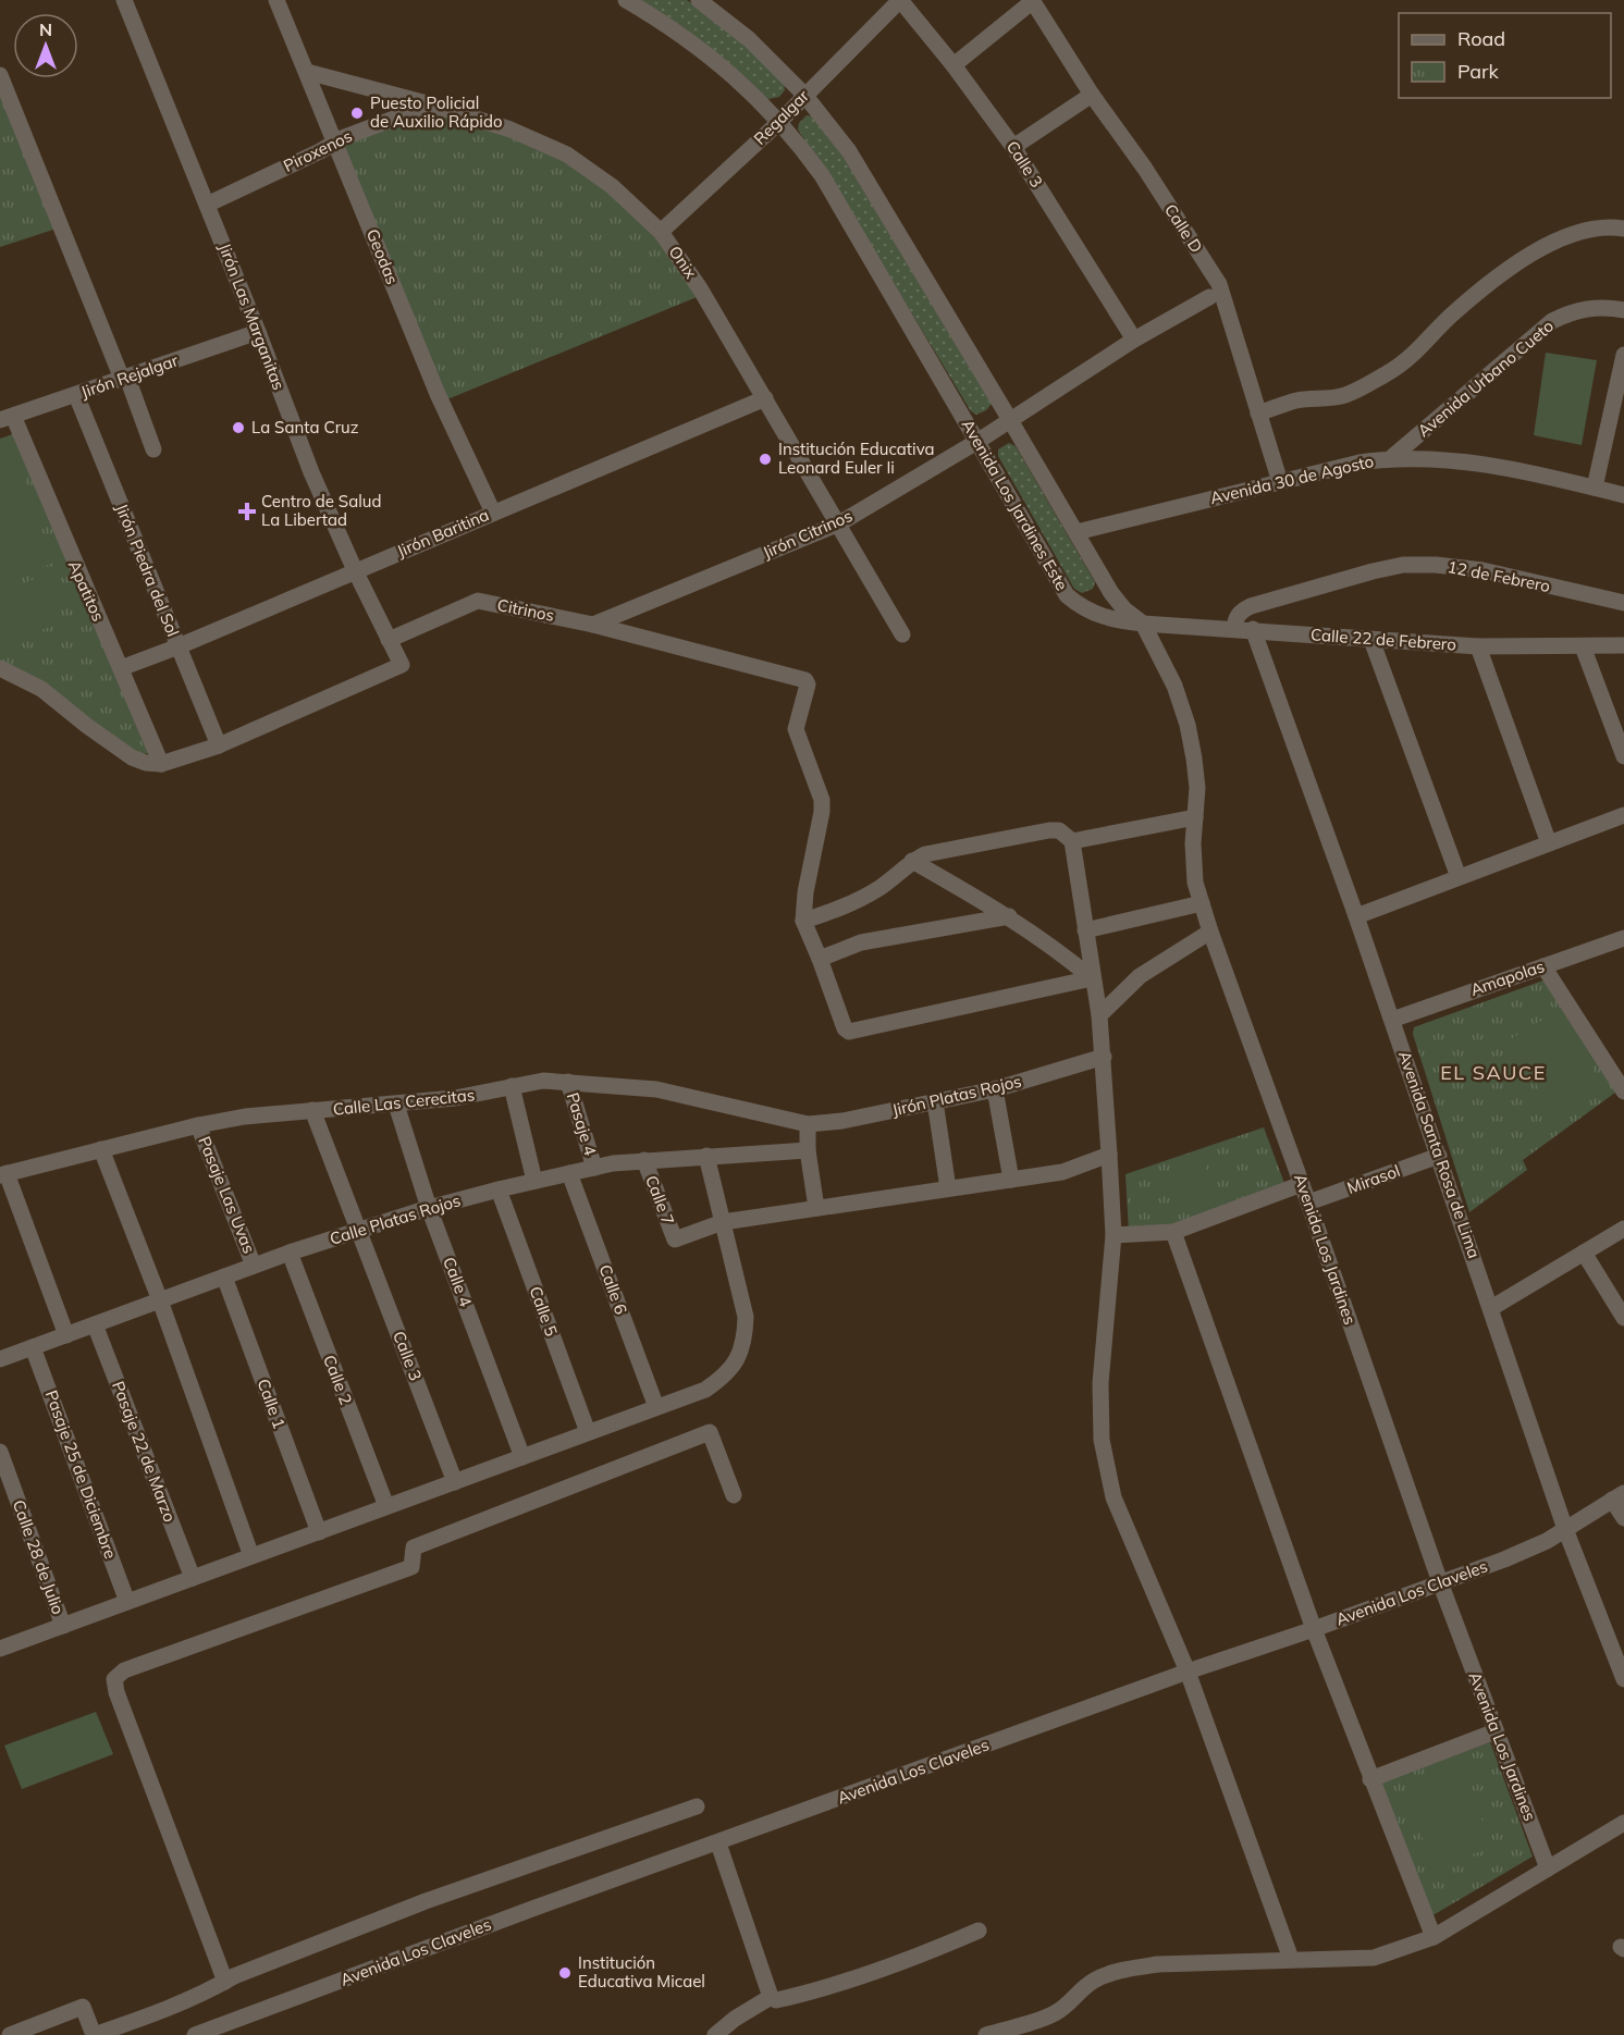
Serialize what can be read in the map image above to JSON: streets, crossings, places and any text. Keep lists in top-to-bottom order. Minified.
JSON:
{"streets":{"street":["Regalgar","Piroxenos","Calle 3","Calle D","Geodas","Onix","Jirón Las Marganitas","Jirón Rejalgar","Avenida Urbano Cueto","Avenida 30 de Agosto","Avenida Los Jardines Este","Jirón Baritina","Jirón Citrinos","Jirón Piedra del Sol","12 de Febrero","Apatitos","Citrinos","Calle 22 de Febrero","Amapolas","Jirón Platas Rojos","Calle Las Cerecitas","Pasaje 4","Avenida Santa Rosa de Lima","Mirasol","Pasaje Las Uvas","Calle 7","Calle Platas Rojos","Avenida Los Jardines","Calle 4","Calle 6","Calle 5","Calle 2","Calle 1","Pasaje 22 de Marzo","Pasaje 25 de Diciembre","Calle 28 de Julio","Avenida Los Claveles"]},"crossings":[["Regalgar","Calle 3"],["Regalgar","Onix"],["Regalgar","Avenida Los Jardines Este"],["Piroxenos","Geodas"],["Piroxenos","Onix"],["Piroxenos","Jirón Las Marganitas"],["Calle 3","Jirón Citrinos"],["Calle 3","Calle Las Cerecitas"],["Calle 3","Calle Platas Rojos"],["Calle D","Avenida 30 de Agosto"],["Geodas","Onix"],["Geodas","Jirón Baritina"],["Onix","Jirón Baritina"],["Onix","Jirón Citrinos"],["Jirón Las Marganitas","Jirón Rejalgar"],["Jirón Las Marganitas","Jirón Baritina"],["Jirón Las Marganitas","Jirón Piedra del Sol"],["Jirón Las Marganitas","Citrinos"],["Jirón Rejalgar","Jirón Piedra del Sol"],["Jirón Rejalgar","Apatitos"],["Avenida Urbano Cueto","Avenida 30 de Agosto"],["Avenida Los Jardines Este","Jirón Citrinos"],["Avenida Los Jardines Este","Calle 22 de Febrero"],["Avenida Los Jardines Este","Avenida Los Jardines"],["Jirón Baritina","Jirón Piedra del Sol"],["Jirón Baritina","Apatitos"],["Jirón Citrinos","Citrinos"],["12 de Febrero","Calle 22 de Febrero"],["Calle 22 de Febrero","Avenida Santa Rosa de Lima"],["Calle 22 de Febrero","Avenida Los Jardines"],["Amapolas","Avenida Santa Rosa de Lima"],["Jirón Platas Rojos","Calle Las Cerecitas"],["Calle Las Cerecitas","Pasaje 4"],["Calle Las Cerecitas","Pasaje Las Uvas"],["Calle Las Cerecitas","Calle 4"],["Pasaje 4","Calle Platas Rojos"],["Avenida Santa Rosa de Lima","Mirasol"],["Avenida Santa Rosa de Lima","Avenida Los Claveles"],["Mirasol","Avenida Los Jardines"],["Pasaje Las Uvas","Calle Platas Rojos"],["Calle 7","Calle Platas Rojos"],["Calle Platas Rojos","Calle 4"],["Calle Platas Rojos","Calle 6"],["Calle Platas Rojos","Calle 5"],["Calle Platas Rojos","Calle 2"],["Calle Platas Rojos","Calle 1"],["Calle Platas Rojos","Pasaje 22 de Marzo"],["Calle Platas Rojos","Pasaje 25 de Diciembre"],["Avenida Los Jardines","Avenida Los Claveles"]],"districts":["EL SAUCE"],"places":{"other":["Puesto Policial de Auxilio Rápido","La Santa Cruz","Institución Educativa Leonard Euler Ii","Institución Educativa Micael"],"health":["Centro de Salud La Libertad"]},"legend":["Road","Park"],"north":"top"}
